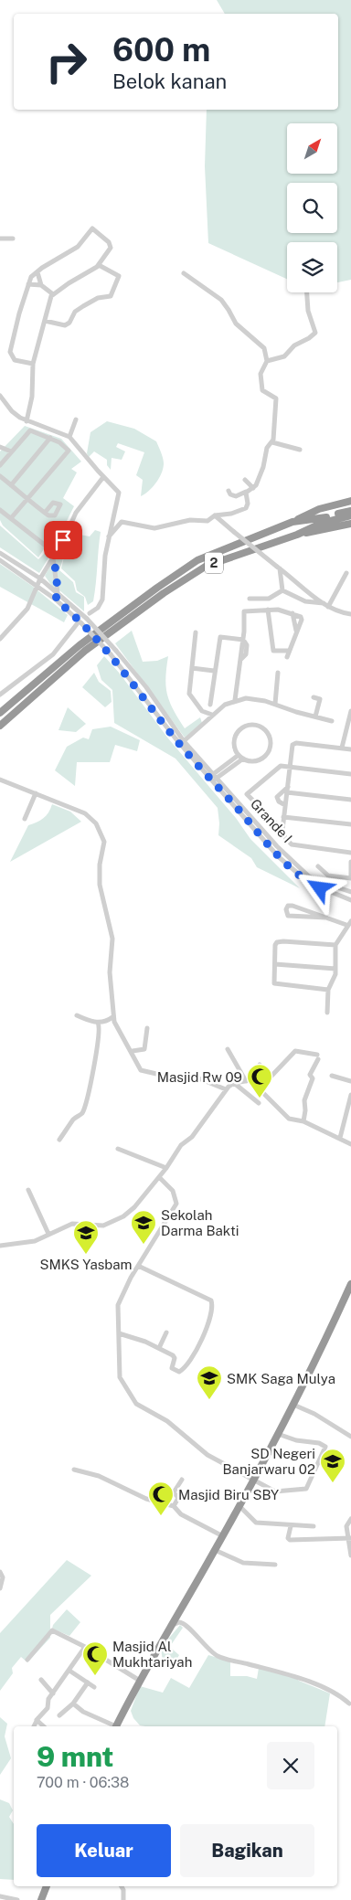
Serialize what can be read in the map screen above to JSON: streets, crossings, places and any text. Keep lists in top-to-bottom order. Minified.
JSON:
{"streets":{"highway":["2"],"street":["Grande I"]},"places":{"mosque":["Masjid Rw 09","Masjid Biru SBY","Masjid Al Mukhtariyah"],"school or university":["Sekolah Darma Bakti","SMKS Yasbam","SMK Saga Mulya","SD Negeri Banjarwaru 02"]},"north":"top right","page":{"turn":["600 m","Belok kanan"],"heading":["9 mnt","700 m · 06:38"],"buttons":["Keluar","Bagikan"]}}
